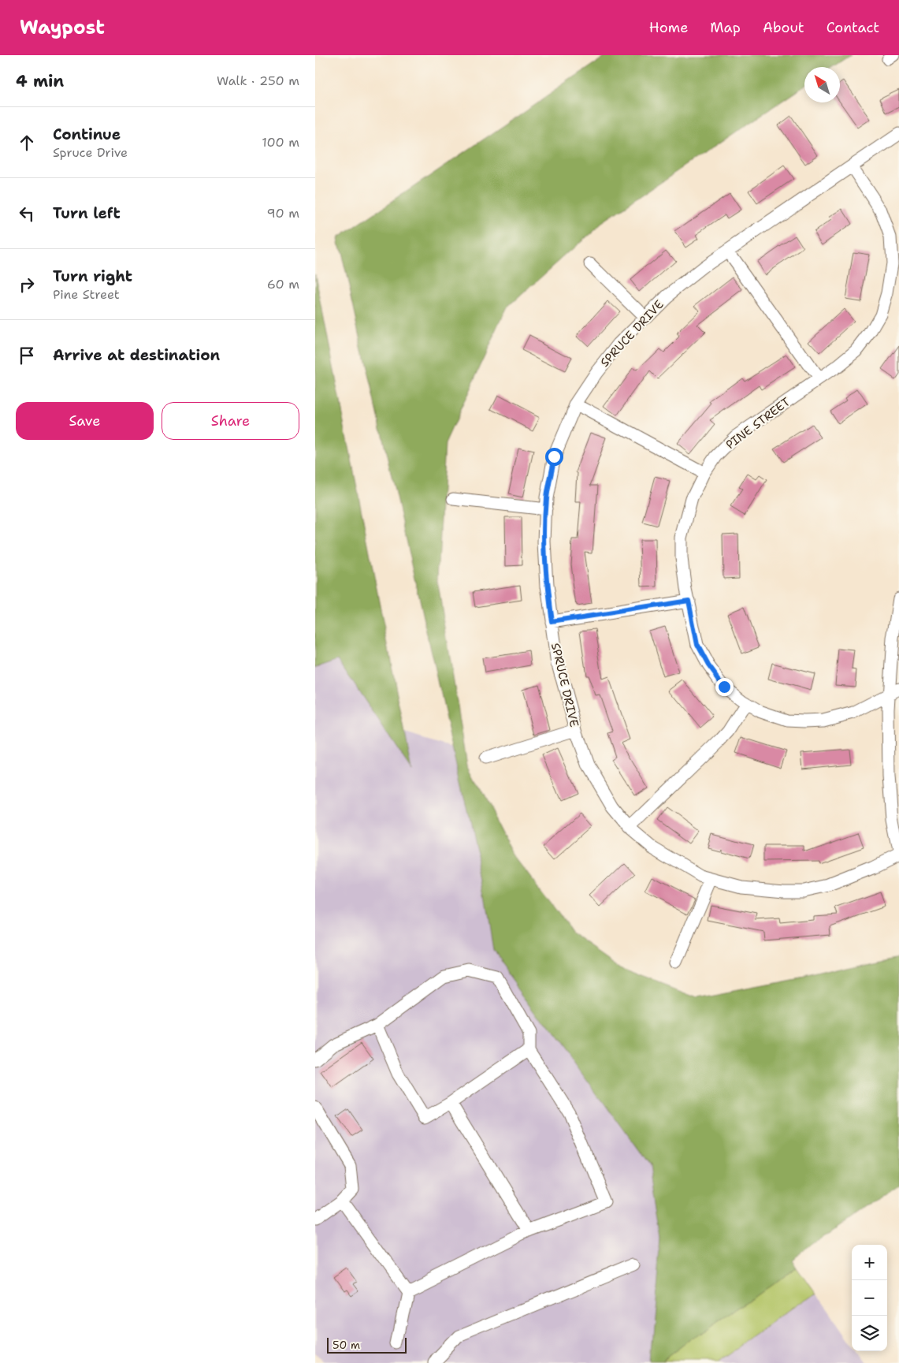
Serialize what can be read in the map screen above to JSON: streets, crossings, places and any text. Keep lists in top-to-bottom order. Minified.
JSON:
{"streets":{"street":["SPRUCE DRIVE","PINE STREET"]},"crossings":[["SPRUCE DRIVE","PINE STREET"]],"scale_bar":"50 m","north":"top left","page":{"header":"Waypost","nav":["Home","Map","About","Contact"],"heading":["4 min","Walk · 250 m"],"list":[["Continue","Spruce Drive","100 m"],["Turn left","90 m"],["Turn right","Pine Street","60 m"],"Arrive at destination"],"buttons":["Save","Share"],"map_buttons":["+","−"],"scale":"50 m"}}
